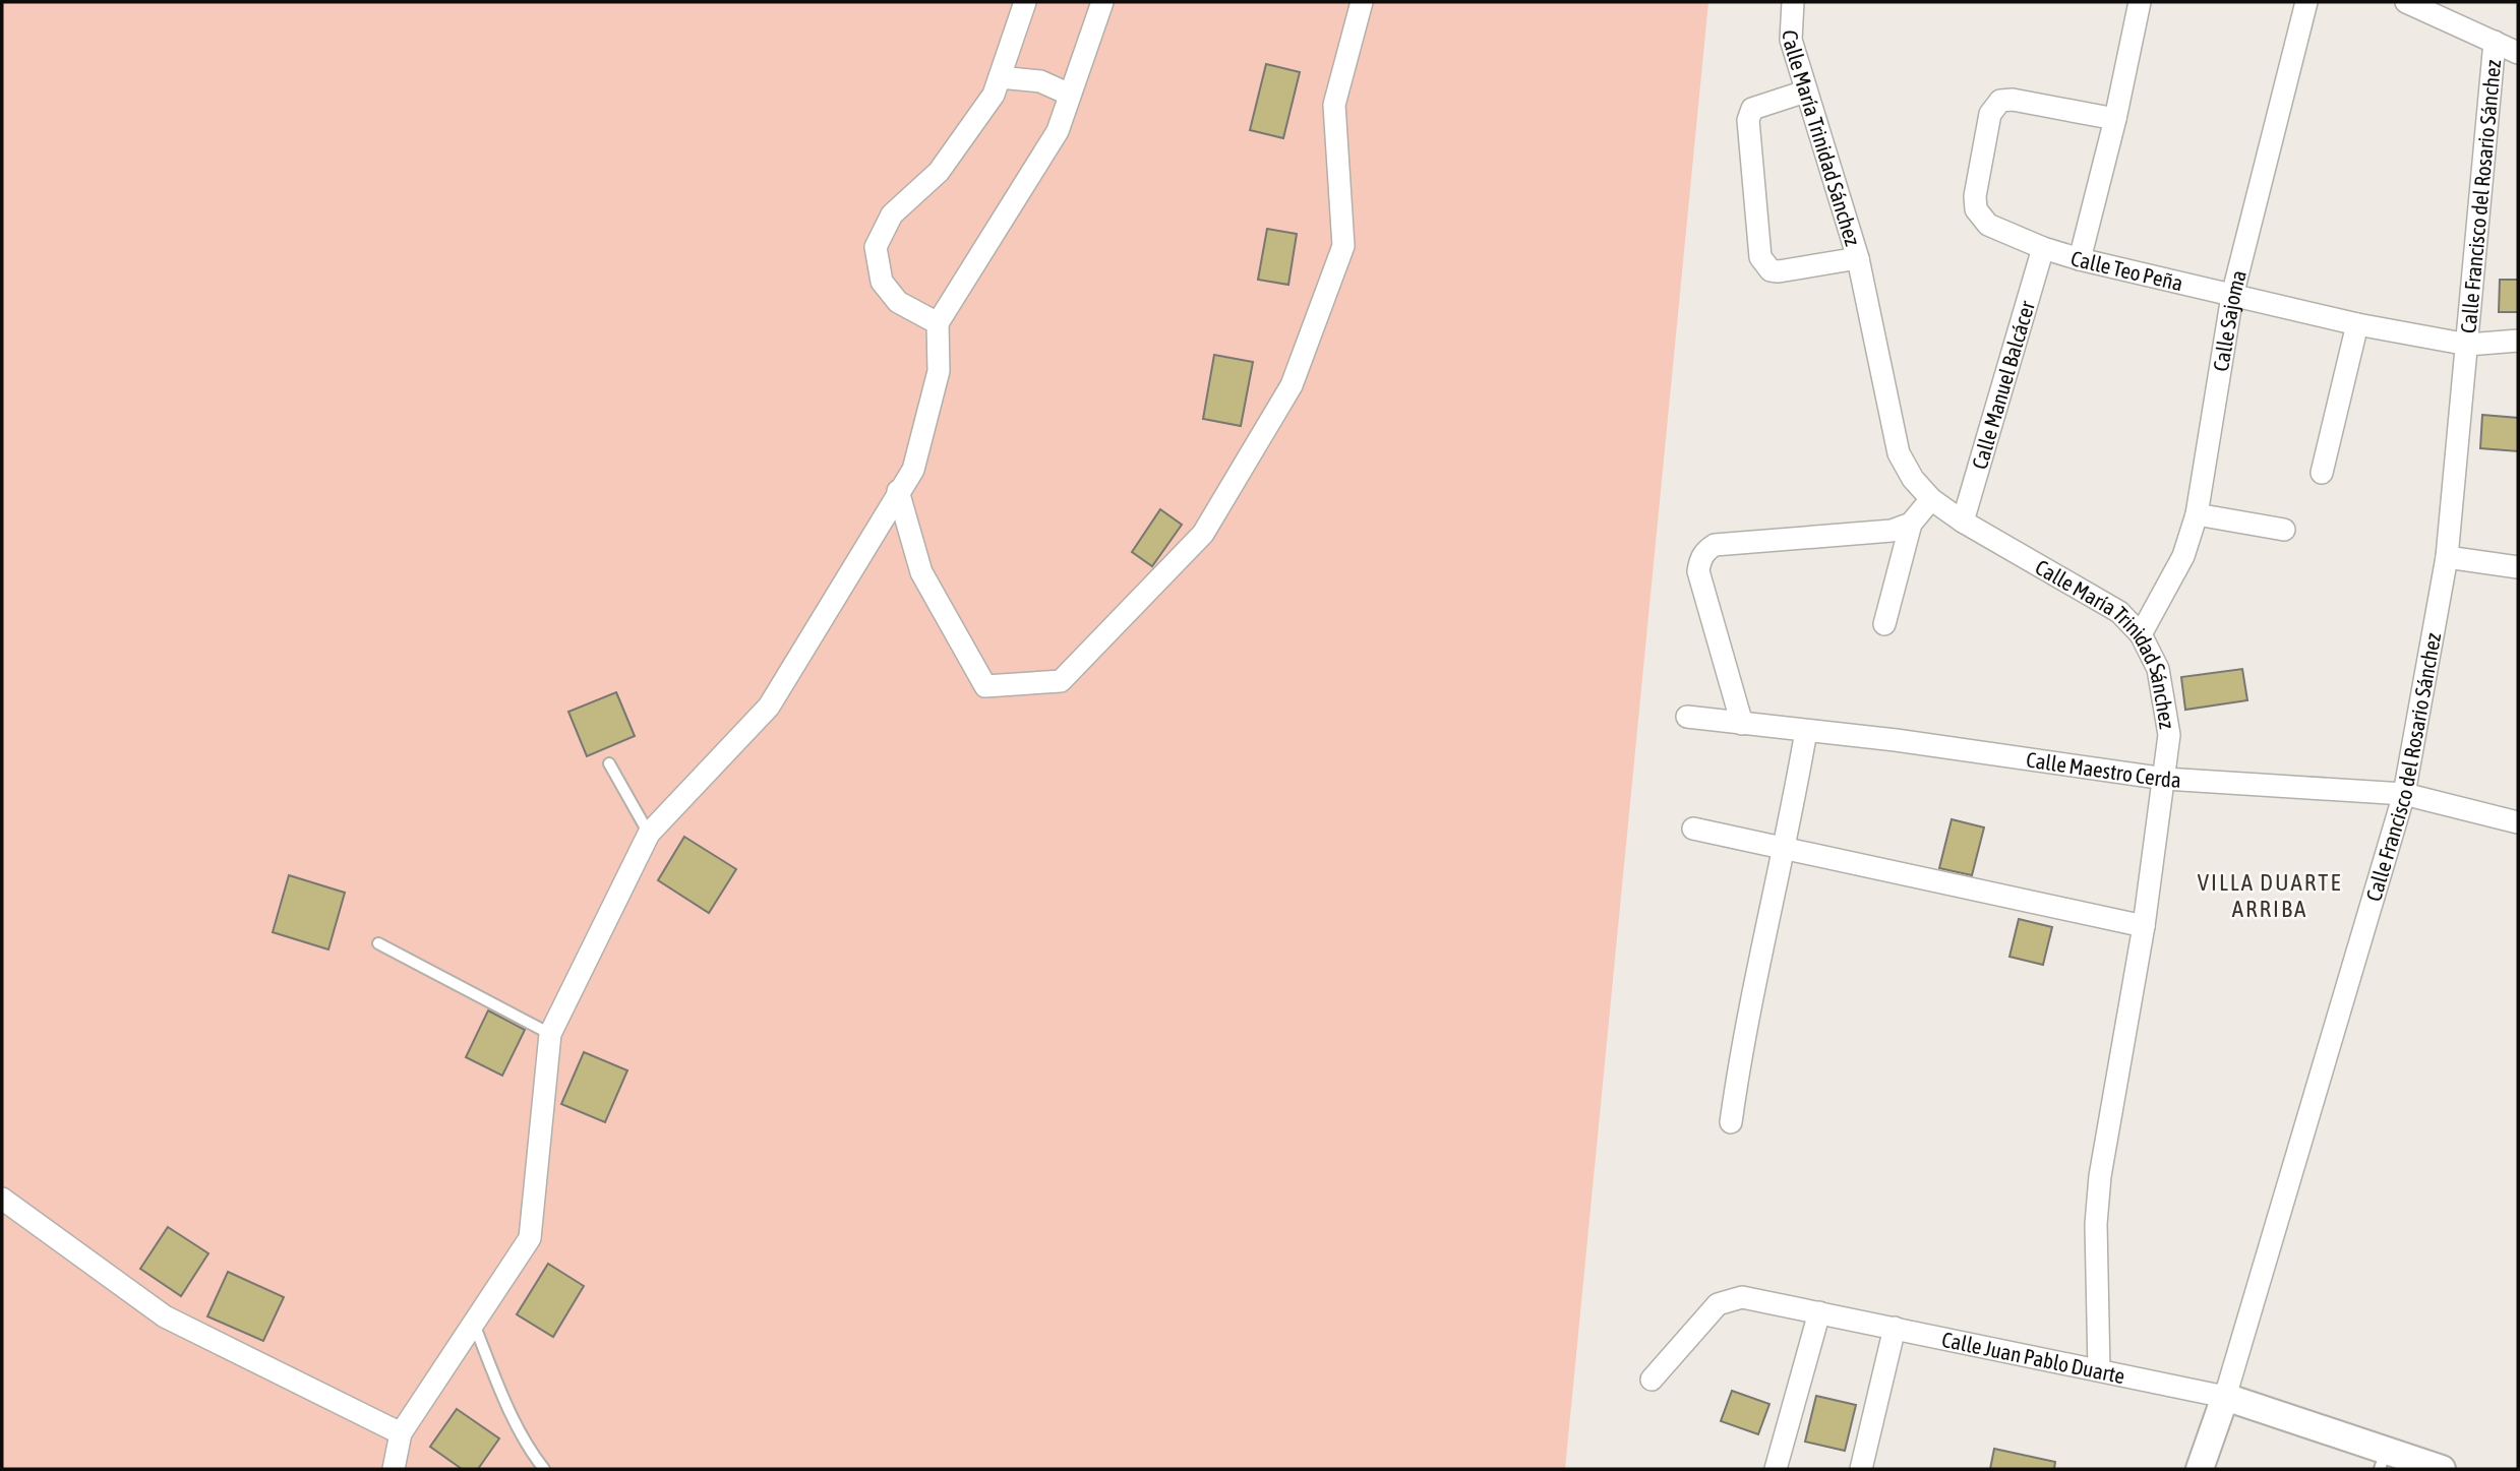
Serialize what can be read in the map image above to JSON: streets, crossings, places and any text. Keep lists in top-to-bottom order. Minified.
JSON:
{"streets":{"street":["Calle María Trinidad Sánchez","Calle Francisco del Rosario Sánchez","Calle Teo Peña","Calle Sajoma","Calle Manuel Balcácer","Calle Maestro Cerda","Calle Juan Pablo Duarte"]},"crossings":[["Calle María Trinidad Sánchez","Calle Sajoma"],["Calle María Trinidad Sánchez","Calle Manuel Balcácer"],["Calle María Trinidad Sánchez","Calle Maestro Cerda"],["Calle María Trinidad Sánchez","Calle Juan Pablo Duarte"],["Calle Francisco del Rosario Sánchez","Calle Teo Peña"],["Calle Francisco del Rosario Sánchez","Calle Maestro Cerda"],["Calle Francisco del Rosario Sánchez","Calle Juan Pablo Duarte"],["Calle Teo Peña","Calle Sajoma"],["Calle Teo Peña","Calle Manuel Balcácer"]],"districts":["VILLA DUARTE ARRIBA"]}
